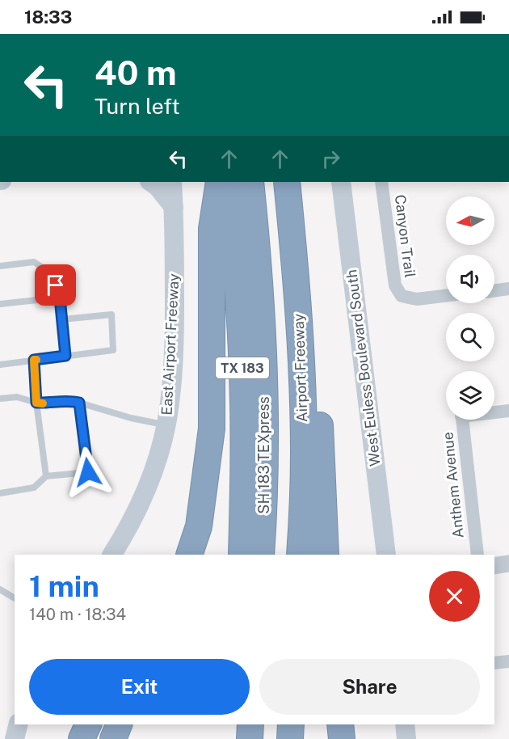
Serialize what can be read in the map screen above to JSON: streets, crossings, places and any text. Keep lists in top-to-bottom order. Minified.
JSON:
{"streets":{"highway":["TX 183","Airport Freeway","SH 183 TEXpress"],"main road":["East Airport Freeway","West Euless Boulevard South"],"street":["Canyon Trail","Anthem Avenue"]},"north":"left","page":{"status":"18:33","turn":["40 m","Turn left"],"heading":["1 min","140 m · 18:34"],"buttons":["Exit","Share"]}}
